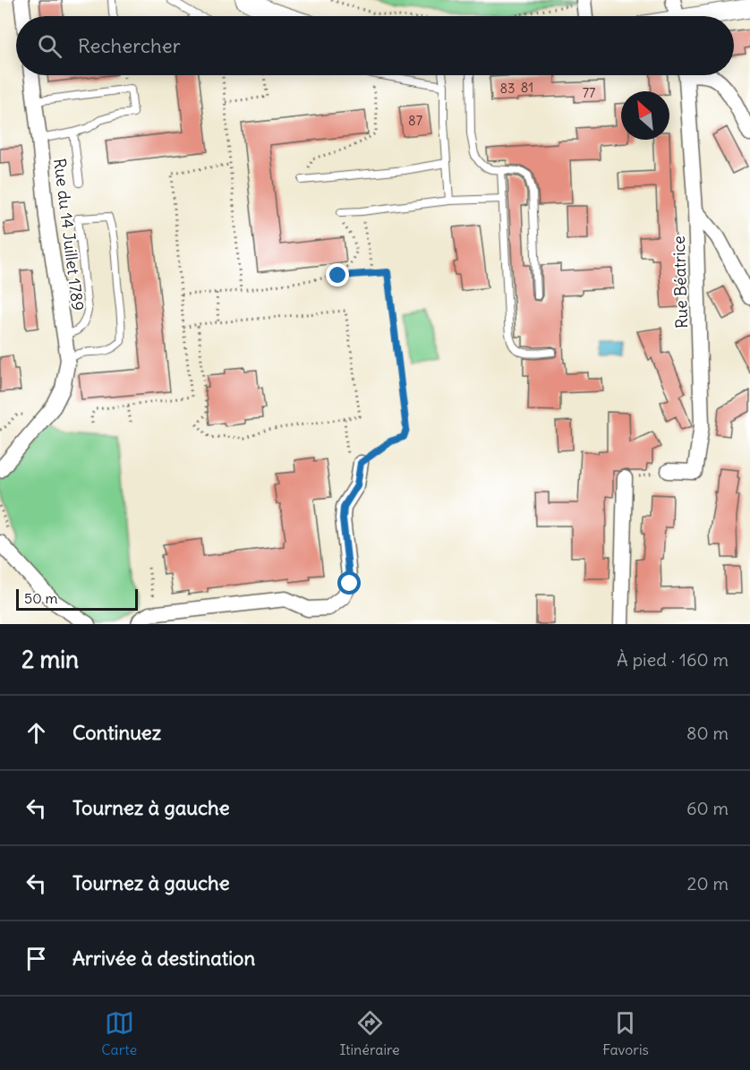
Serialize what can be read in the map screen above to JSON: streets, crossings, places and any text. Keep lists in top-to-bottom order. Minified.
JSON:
{"streets":{"street":["Rue du 14 Juillet 1789","Rue Béatrice"]},"house_numbers":["81","83","77","87"],"scale_bar":"50 m","north":"top left","page":{"search":"Rechercher","scale":"50 m","heading":["2 min","À pied · 160 m"],"list":[["Continuez","80 m"],["Tournez à gauche","60 m"],["Tournez à gauche","20 m"],"Arrivée à destination"],"nav":["Carte","Itinéraire","Favoris"]}}
